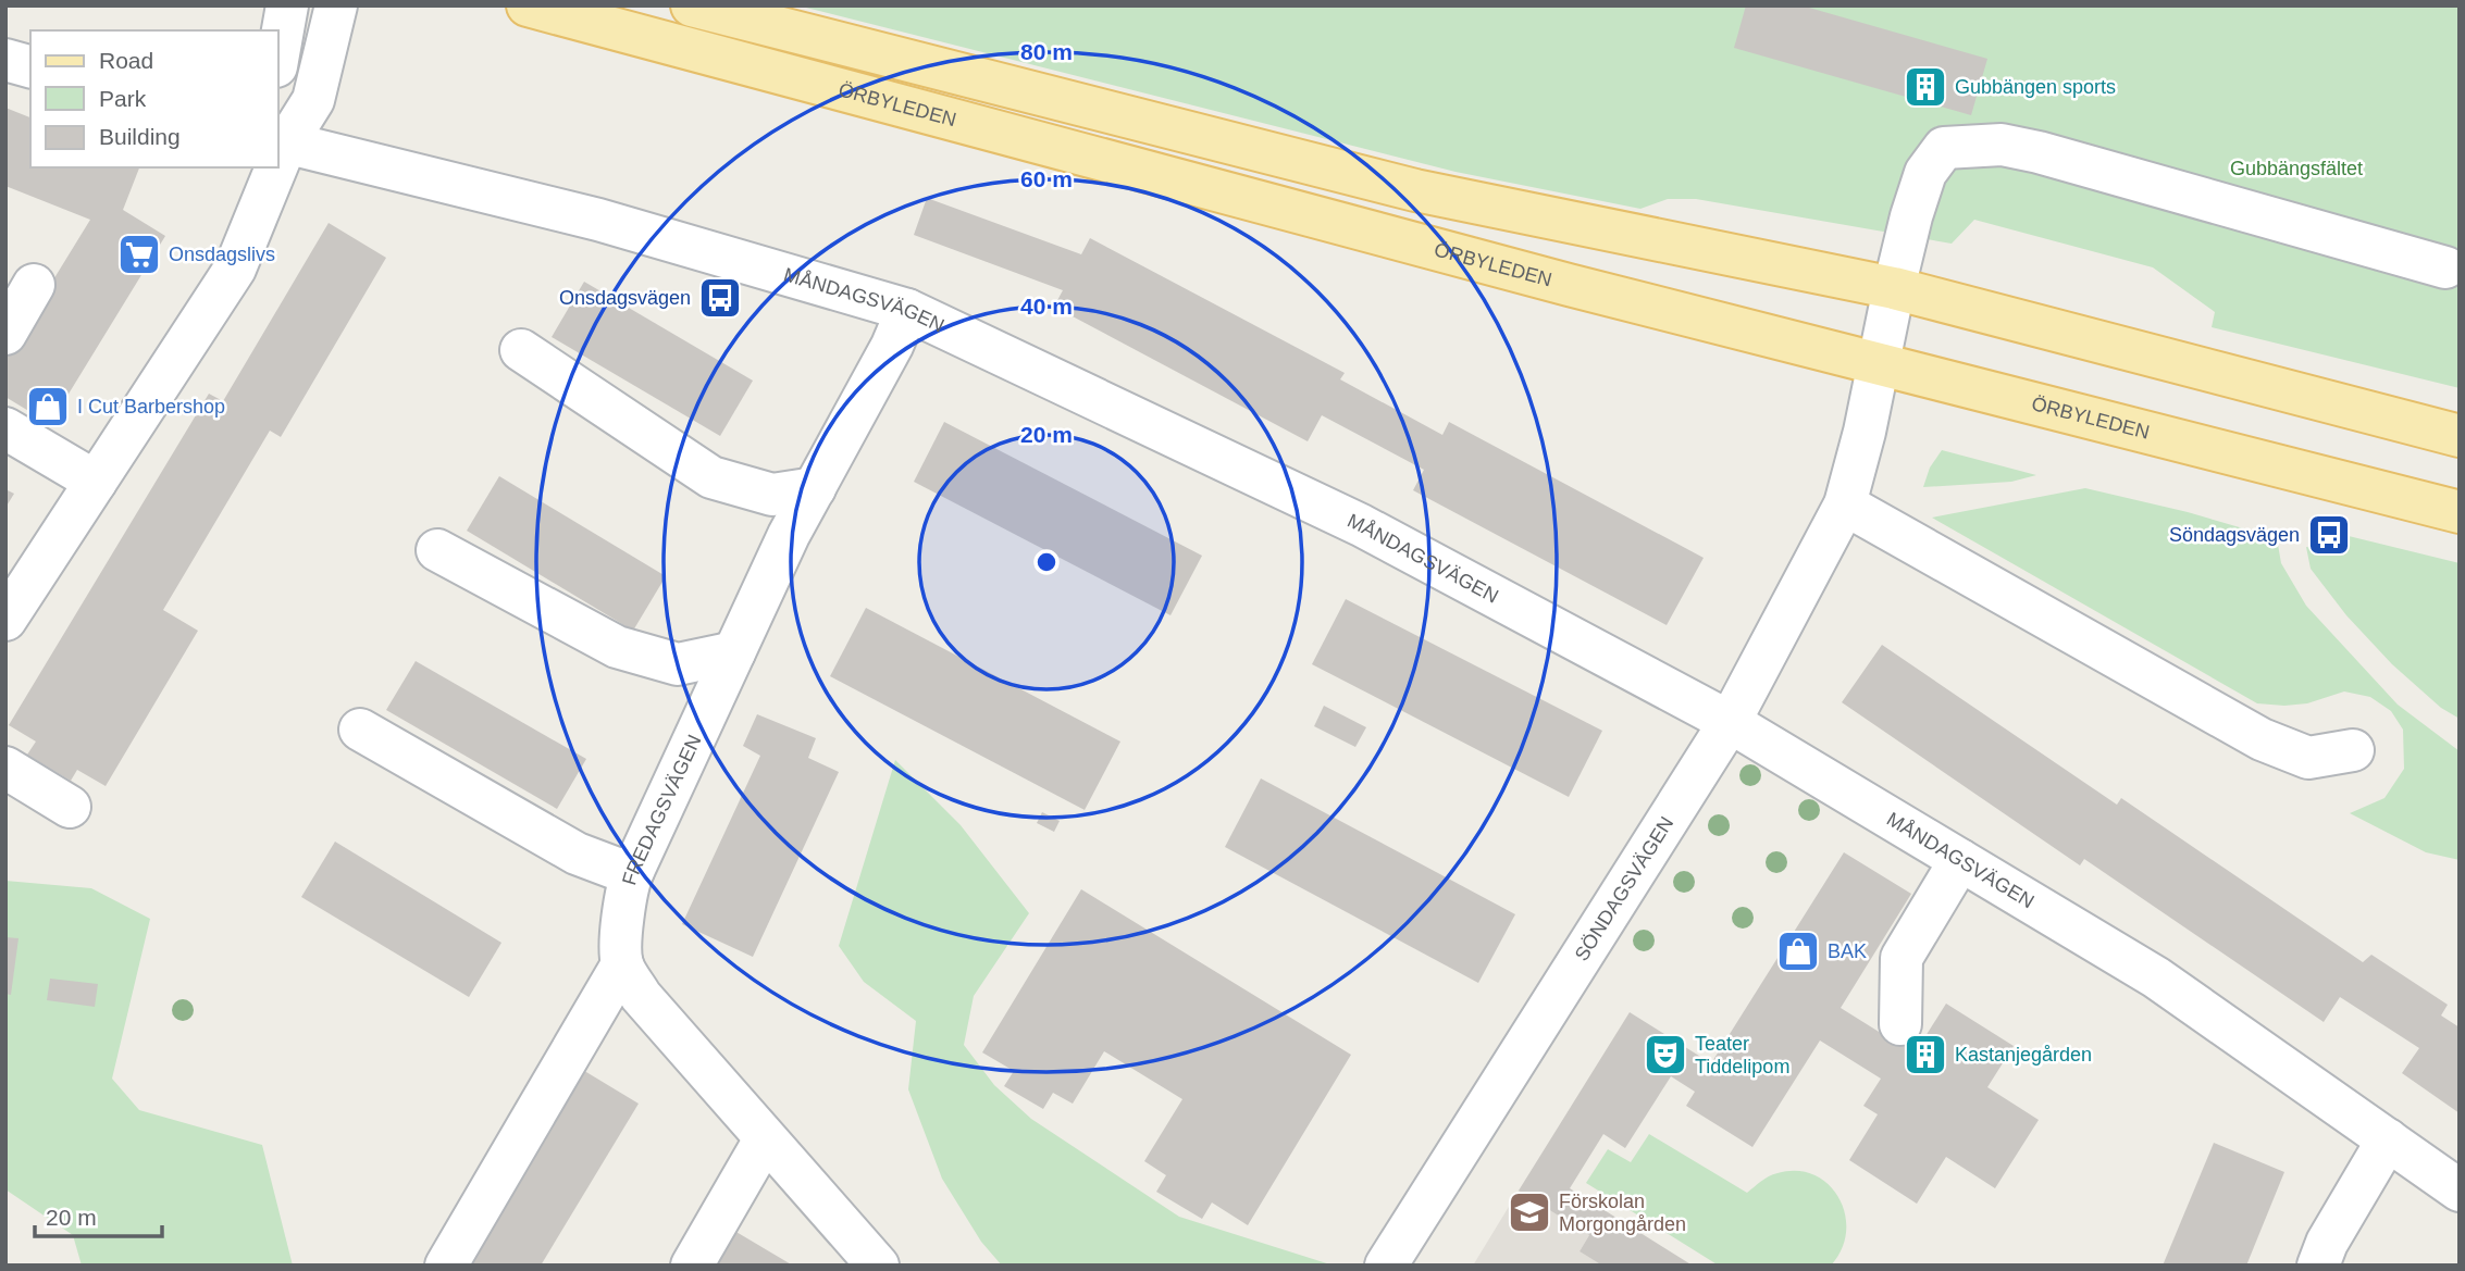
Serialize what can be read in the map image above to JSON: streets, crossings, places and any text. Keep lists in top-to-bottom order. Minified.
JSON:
{"streets":{"main road":["ÖRBYLEDEN"],"street":["MÅNDAGSVÄGEN","FREDAGSVÄGEN","SÖNDAGSVÄGEN"]},"crossings":[["ÖRBYLEDEN","SÖNDAGSVÄGEN"],["MÅNDAGSVÄGEN","FREDAGSVÄGEN"],["MÅNDAGSVÄGEN","SÖNDAGSVÄGEN"]],"parks":["Gubbängsfältet"],"places":{"building":["Gubbängen sports","Kastanjegården"],"supermarket":["Onsdagslivs"],"bus stop":["Onsdagsvägen","Söndagsvägen"],"shop":["I Cut Barbershop","BAK"],"theatre":["Teater Tiddelipom"],"school or university":["Förskolan Morgongården"]},"legend":["Road","Park","Building"],"scale_bar":"20 m","rings":["80 m","60 m","40 m","20 m"]}
